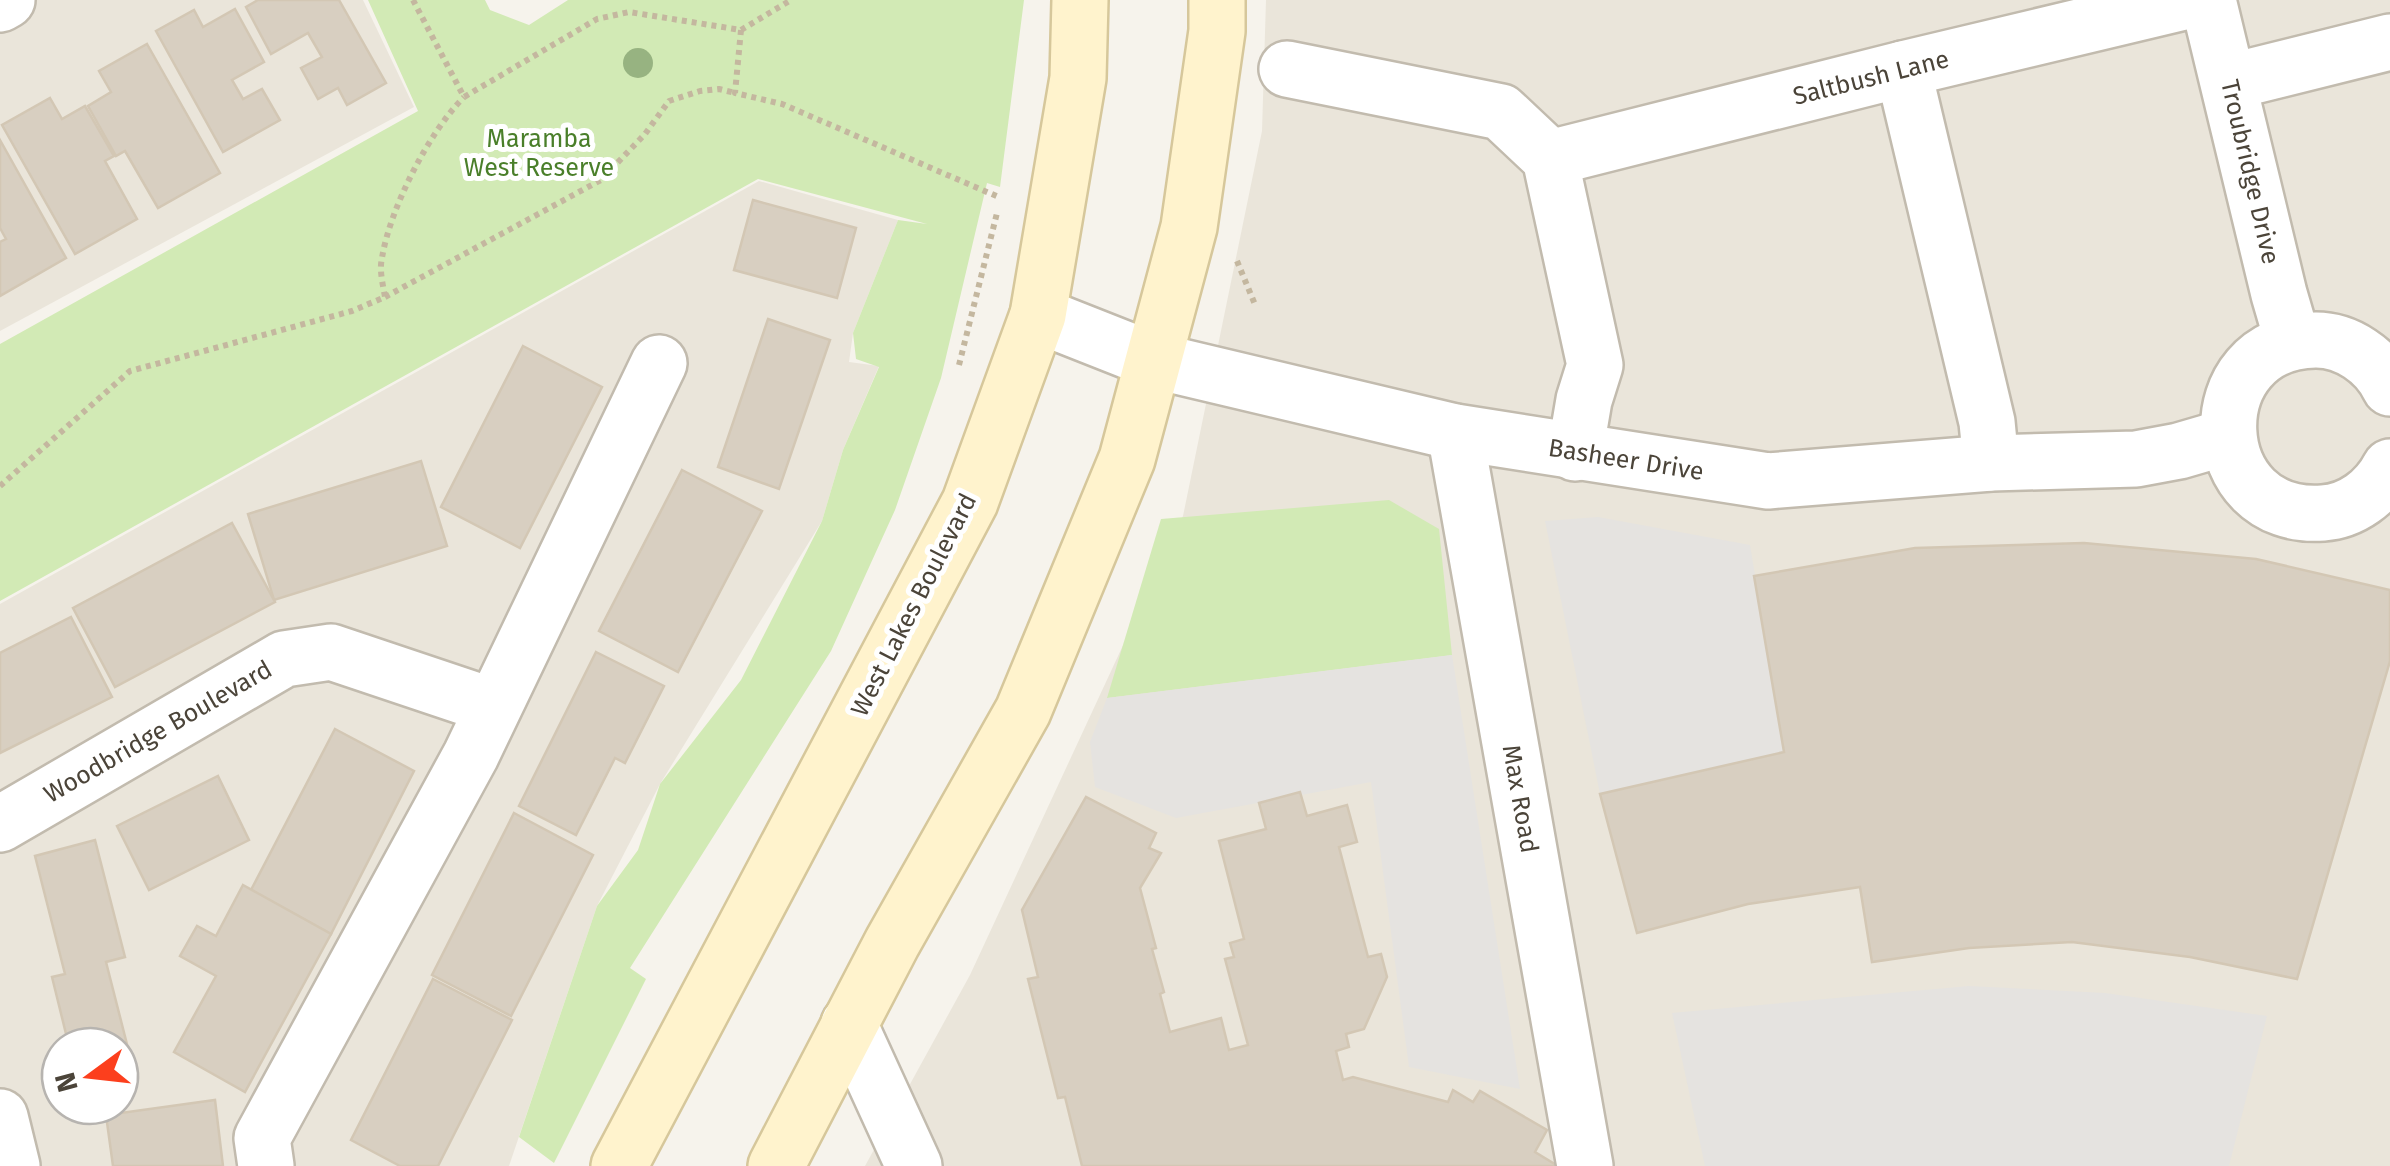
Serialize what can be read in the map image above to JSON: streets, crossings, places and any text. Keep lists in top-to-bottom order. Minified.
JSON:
{"streets":{"main road":["West Lakes Boulevard"],"street":["Saltbush Lane","Troubridge Drive","Basheer Drive","Woodbridge Boulevard","Max Road"]},"crossings":[["Basheer Drive","West Lakes Boulevard"],["Basheer Drive","Max Road"]],"parks":["Maramba West Reserve"],"north":"left"}
